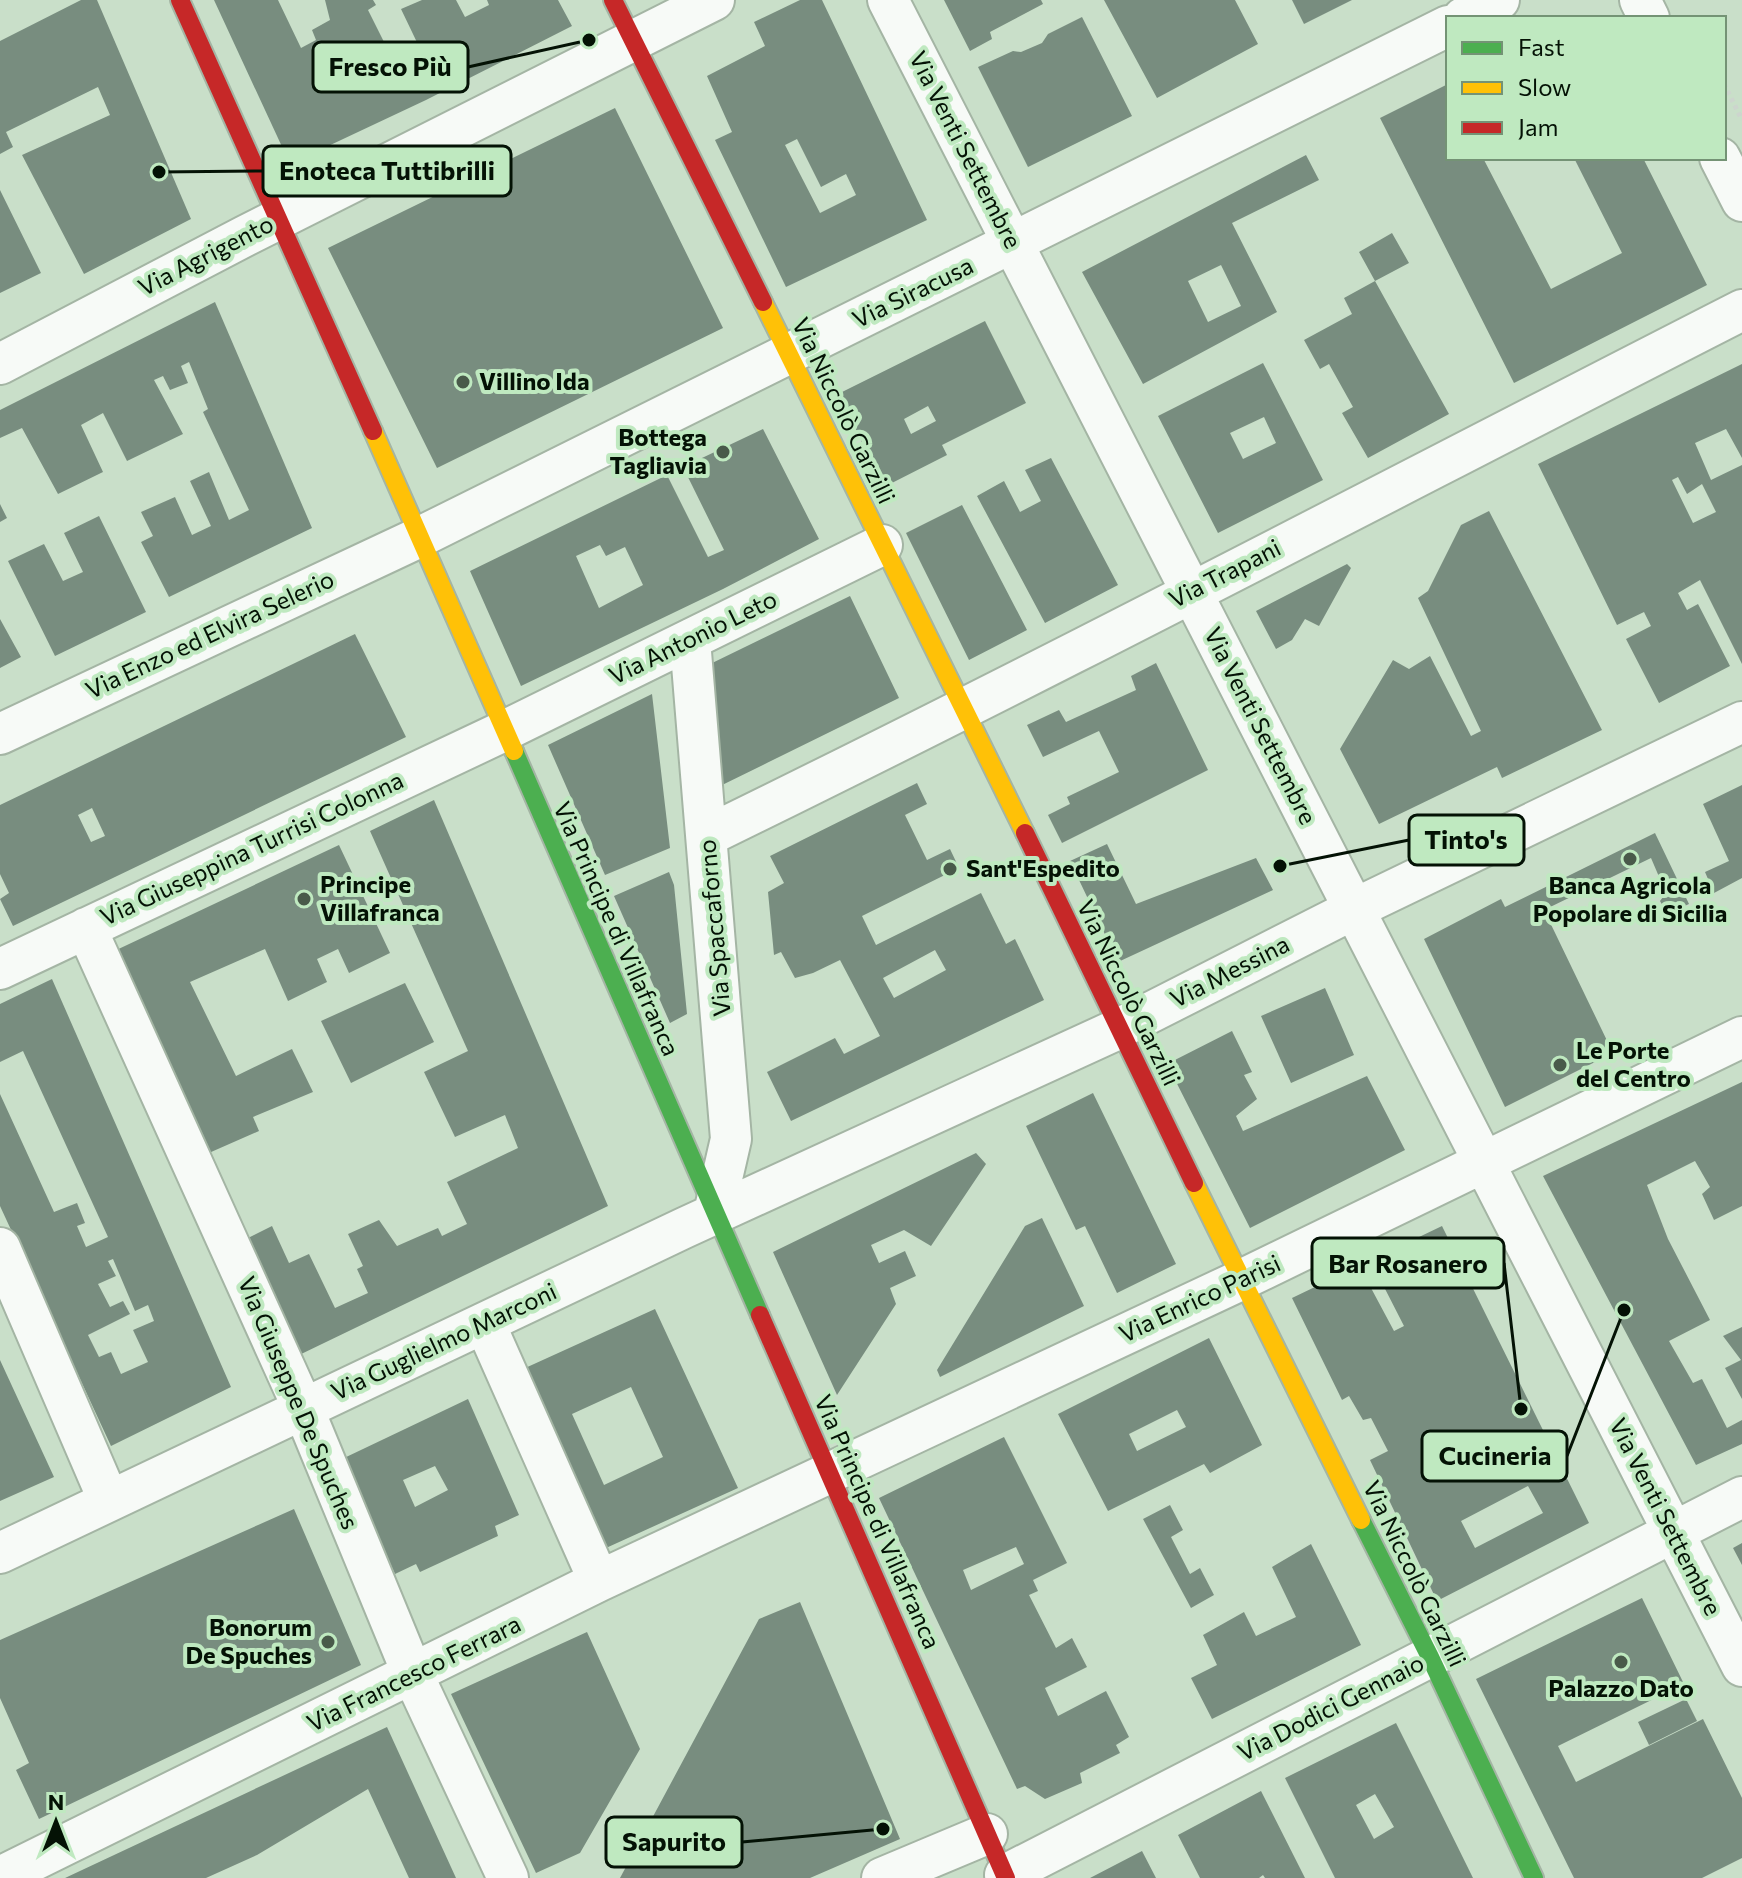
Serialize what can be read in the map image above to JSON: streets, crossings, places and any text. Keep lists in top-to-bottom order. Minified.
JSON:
{"streets":{"street":["Via Venti Settembre","Via Agrigento","Via Siracusa","Via Niccolò Garzilli","Via Trapani","Via Enzo ed Elvira Selerio","Via Antonio Leto","Via Giuseppina Turrisi Colonna","Via Spaccaforno","Via Principe di Villafranca","Via Messina","Via Enrico Parisi","Via Guglielmo Marconi","Via Giuseppe De Spuches","Via Francesco Ferrara","Via Dodici Gennaio"]},"crossings":[["Via Venti Settembre","Via Siracusa"],["Via Venti Settembre","Via Trapani"],["Via Venti Settembre","Via Messina"],["Via Venti Settembre","Via Enrico Parisi"],["Via Venti Settembre","Via Dodici Gennaio"],["Via Agrigento","Via Niccolò Garzilli"],["Via Agrigento","Via Principe di Villafranca"],["Via Siracusa","Via Niccolò Garzilli"],["Via Siracusa","Via Enzo ed Elvira Selerio"],["Via Siracusa","Via Principe di Villafranca"],["Via Niccolò Garzilli","Via Trapani"],["Via Niccolò Garzilli","Via Antonio Leto"],["Via Niccolò Garzilli","Via Messina"],["Via Niccolò Garzilli","Via Enrico Parisi"],["Via Niccolò Garzilli","Via Dodici Gennaio"],["Via Trapani","Via Spaccaforno"],["Via Enzo ed Elvira Selerio","Via Principe di Villafranca"],["Via Antonio Leto","Via Giuseppina Turrisi Colonna"],["Via Antonio Leto","Via Spaccaforno"],["Via Antonio Leto","Via Principe di Villafranca"],["Via Giuseppina Turrisi Colonna","Via Principe di Villafranca"],["Via Giuseppina Turrisi Colonna","Via Giuseppe De Spuches"],["Via Spaccaforno","Via Principe di Villafranca"],["Via Spaccaforno","Via Messina"],["Via Spaccaforno","Via Guglielmo Marconi"],["Via Principe di Villafranca","Via Messina"],["Via Principe di Villafranca","Via Enrico Parisi"],["Via Principe di Villafranca","Via Guglielmo Marconi"],["Via Principe di Villafranca","Via Francesco Ferrara"],["Via Principe di Villafranca","Via Dodici Gennaio"],["Via Messina","Via Guglielmo Marconi"],["Via Enrico Parisi","Via Francesco Ferrara"],["Via Guglielmo Marconi","Via Giuseppe De Spuches"],["Via Giuseppe De Spuches","Via Francesco Ferrara"]],"places":["Fresco Più","Enoteca Tuttibrilli","Villino Ida","Bottega Tagliavia","Banca Agricola Popolare di Sicilia","Tinto's","Sant'Espedito","Principe Villafranca","Le Porte del Centro","Cucineria","Bar Rosanero","Bonorum De Spuches","Palazzo Dato","Sapurito"],"legend":["Fast","Slow","Jam"],"north":"top"}
